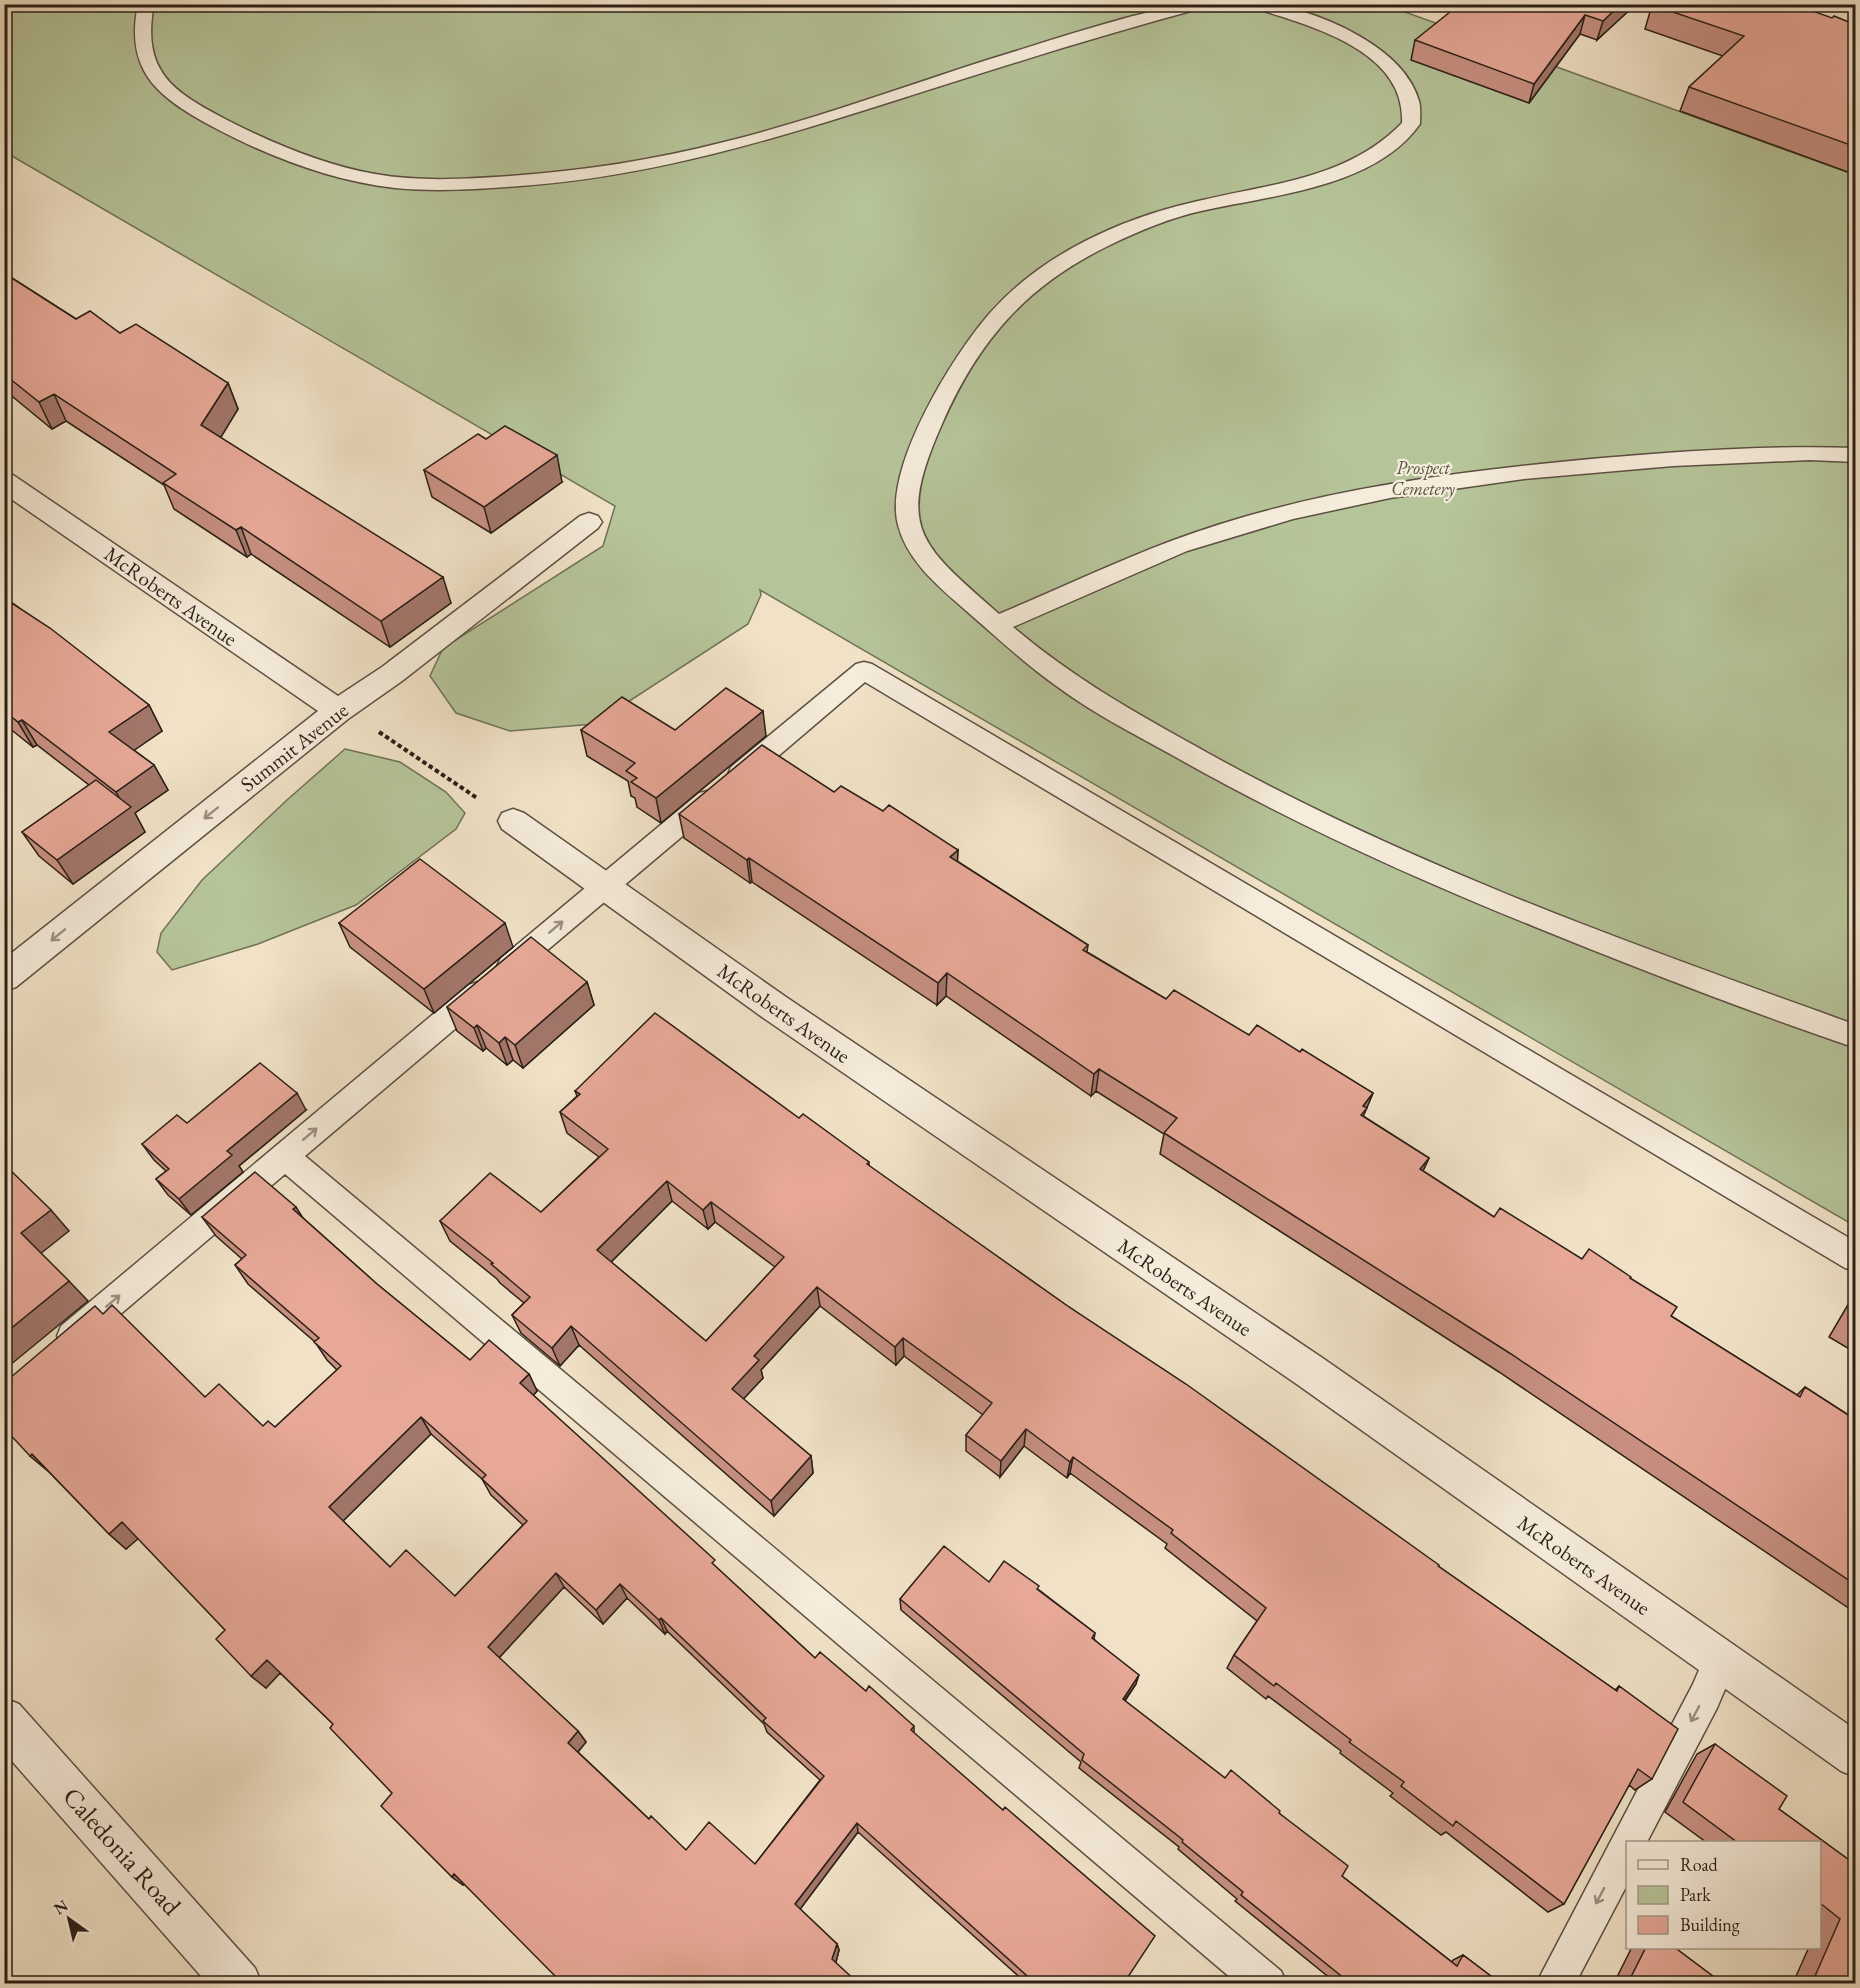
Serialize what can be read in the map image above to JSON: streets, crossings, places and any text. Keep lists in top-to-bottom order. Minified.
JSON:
{"streets":{"street":["McRoberts Avenue","Summit Avenue","Caledonia Road"]},"crossings":[["McRoberts Avenue","Summit Avenue"]],"one_way":["Summit Avenue"],"parks":["Prospect Cemetery"],"legend":["Road","Park","Building"],"north":"top left"}
